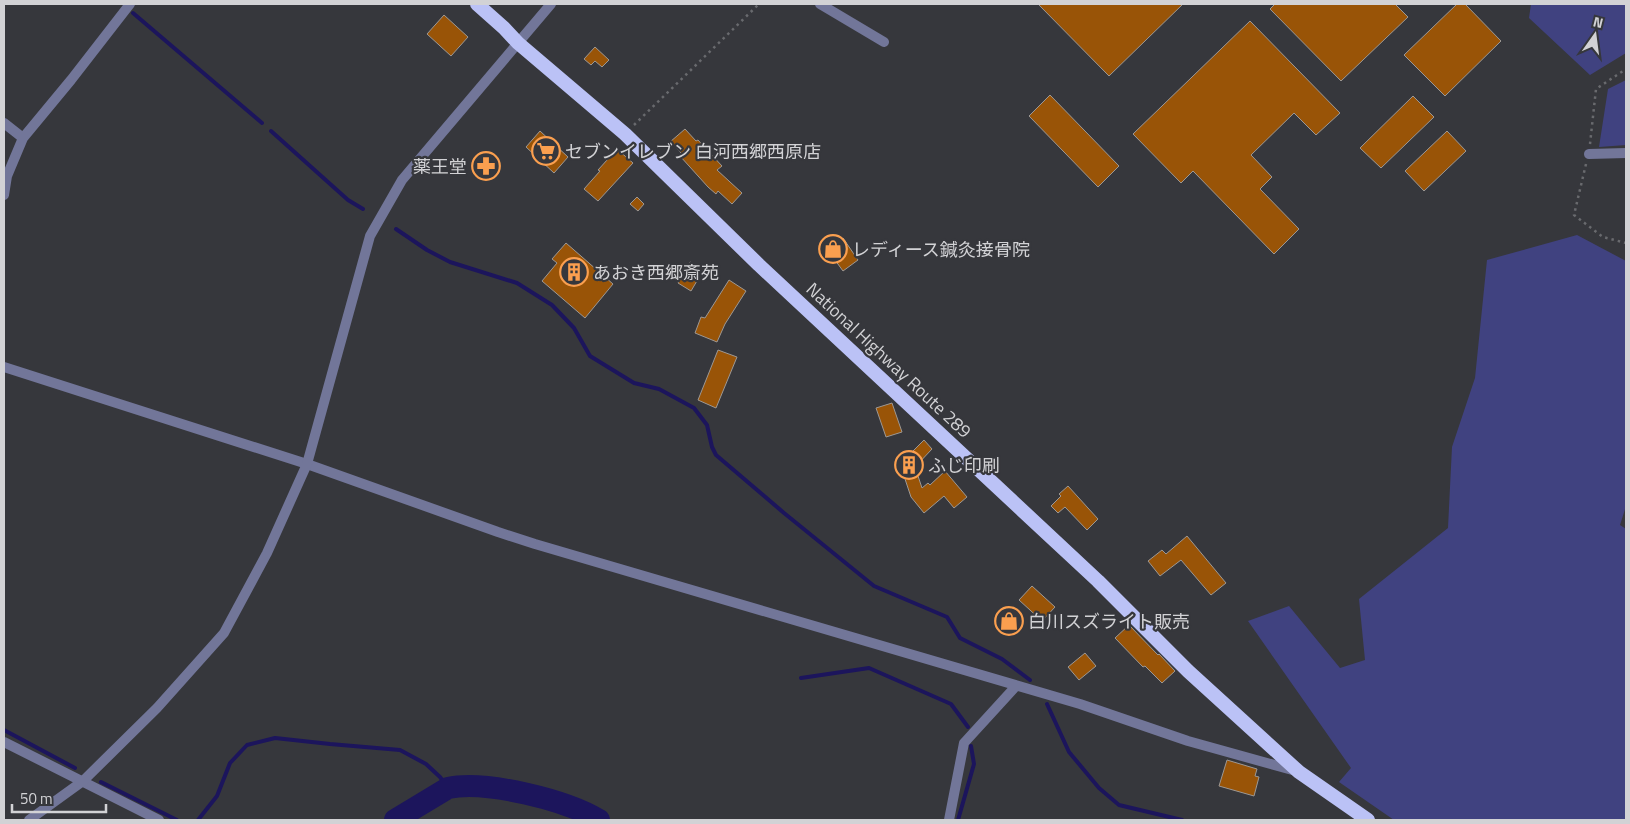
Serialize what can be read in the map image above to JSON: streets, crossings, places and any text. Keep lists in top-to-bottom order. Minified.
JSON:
{"streets":{"highway":["National Highway Route 289"]},"places":{"supermarket":["セブンイレブン 白河西郷西原店"],"pharmacy":["薬王堂"],"shop":["レディース鍼灸接骨院","白川スズライト販売"],"building":["あおき西郷斎苑","ふじ印刷"]},"scale_bar":"50 m","north":"top"}
